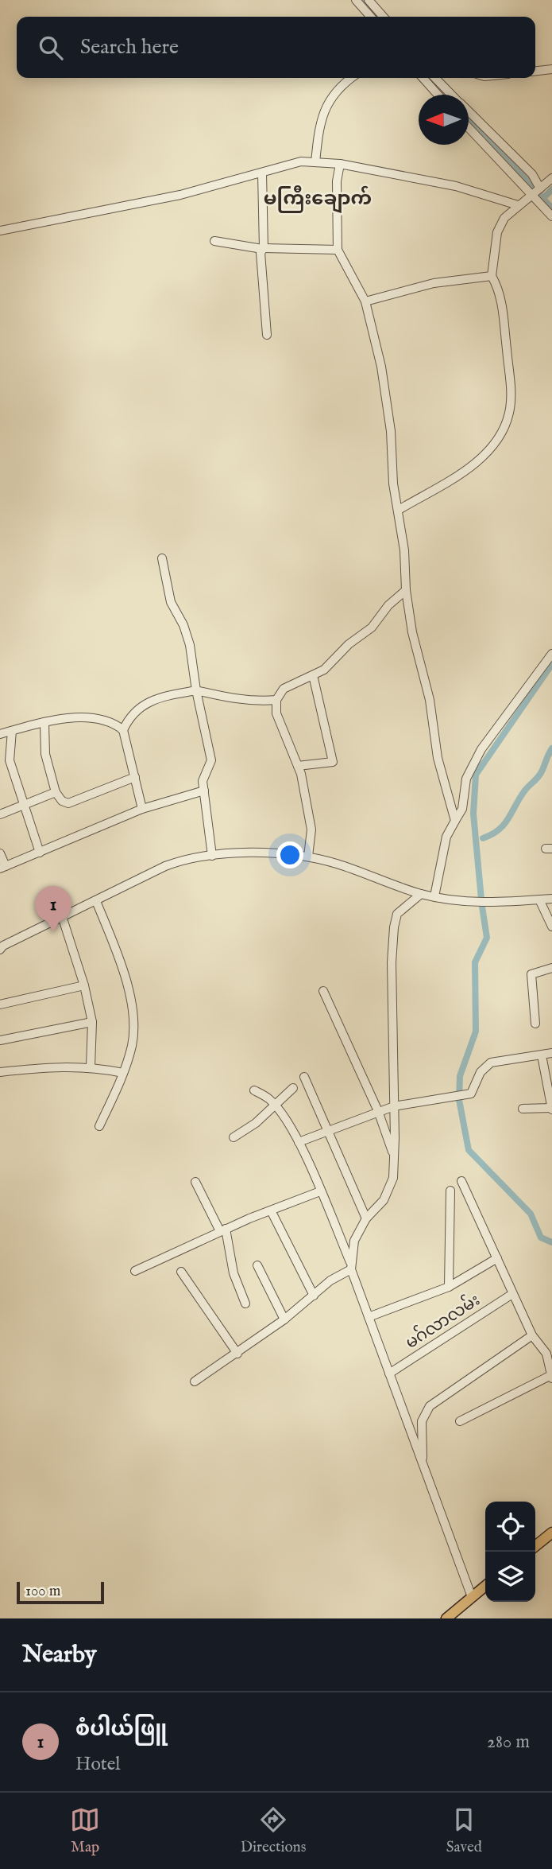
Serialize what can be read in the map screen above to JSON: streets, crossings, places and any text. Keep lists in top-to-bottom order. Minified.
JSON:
{"streets":{"street":["မဂ်လာလမ်း"]},"districts":["မကြီးချောက်"],"scale_bar":"100 m","north":"left","page":{"search":"Search here","pins":"1","scale":"100 m","heading":"Nearby","list":[{"mark":"1","name":"စံပါယ်ဖြူ","note":"Hotel","value":"280 m"}],"nav":["Map","Directions","Saved"]}}
